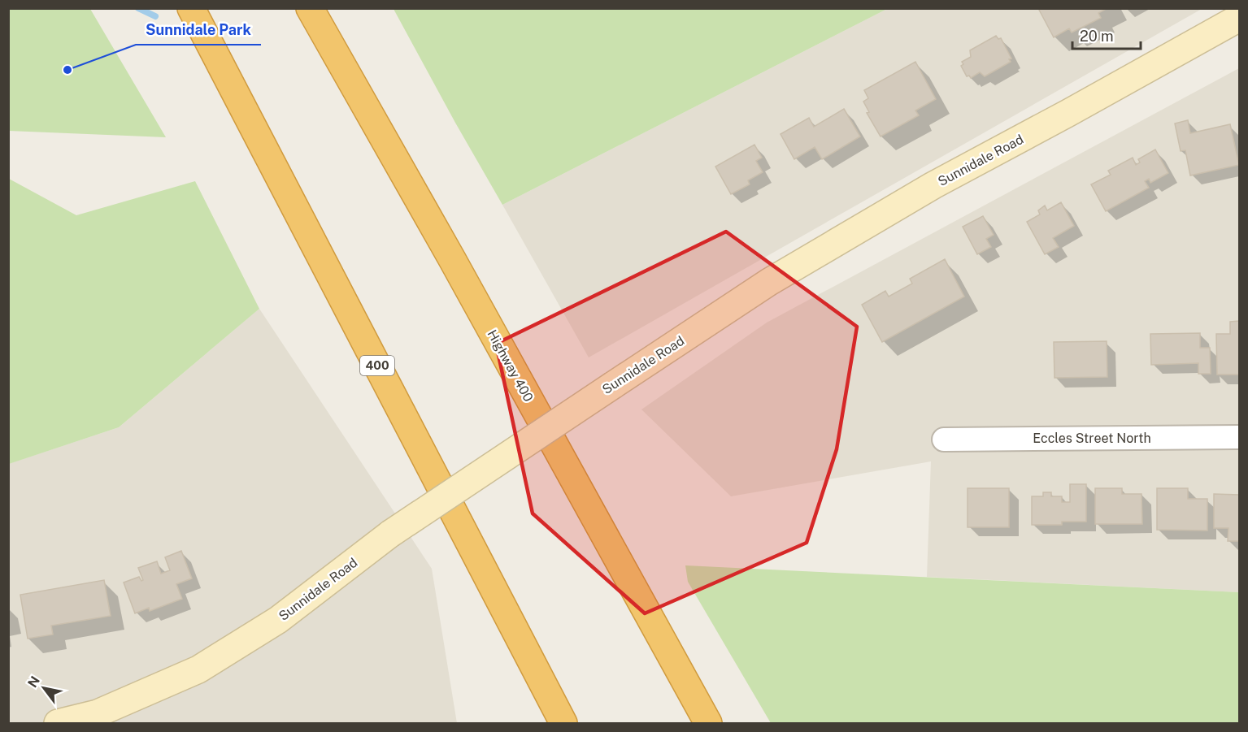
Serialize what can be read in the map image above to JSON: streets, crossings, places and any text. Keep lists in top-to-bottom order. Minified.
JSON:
{"streets":{"highway":["400","Highway 400"],"main road":["Sunnidale Road"],"street":["Eccles Street North"]},"places":["Sunnidale Park"],"scale_bar":"20 m","north":"top left"}
